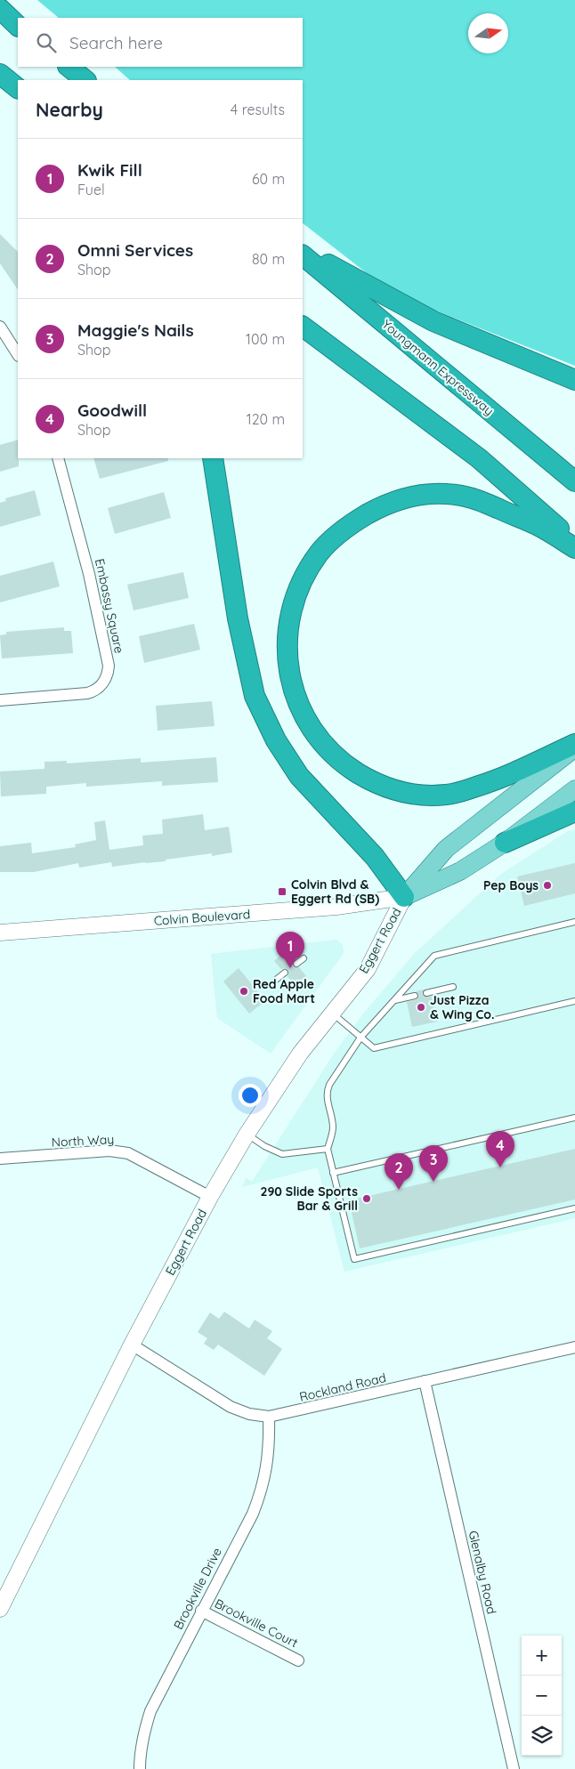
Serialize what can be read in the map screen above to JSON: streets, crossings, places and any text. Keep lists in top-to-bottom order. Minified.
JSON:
{"streets":{"highway":["Youngmann Expressway"],"street":["Embassy Square","Colvin Boulevard","Eggert Road","North Way","Rockland Road","Glenalby Road","Brookville Drive","Brookville Court"]},"crossings":[["Colvin Boulevard","Eggert Road"],["Eggert Road","North Way"],["Eggert Road","Rockland Road"],["Rockland Road","Glenalby Road"],["Rockland Road","Brookville Drive"],["Brookville Drive","Brookville Court"]],"places":{"other":["Pep Boys","Red Apple Food Mart","Just Pizza & Wing Co.","290 Slide Sports Bar & Grill"],"transit":["Colvin Blvd & Eggert Rd (SB)"]},"north":"right","page":{"search":"Search here","heading":["Nearby","4 results"],"list":[{"mark":"1","name":"Kwik Fill","note":"Fuel","value":"60 m"},{"mark":"2","name":"Omni Services","note":"Shop","value":"80 m"},{"mark":"3","name":"Maggie's Nails","note":"Shop","value":"100 m"},{"mark":"4","name":"Goodwill","note":"Shop","value":"120 m"}],"pins":["1","4","3","2"],"map_buttons":["+","−"]}}
